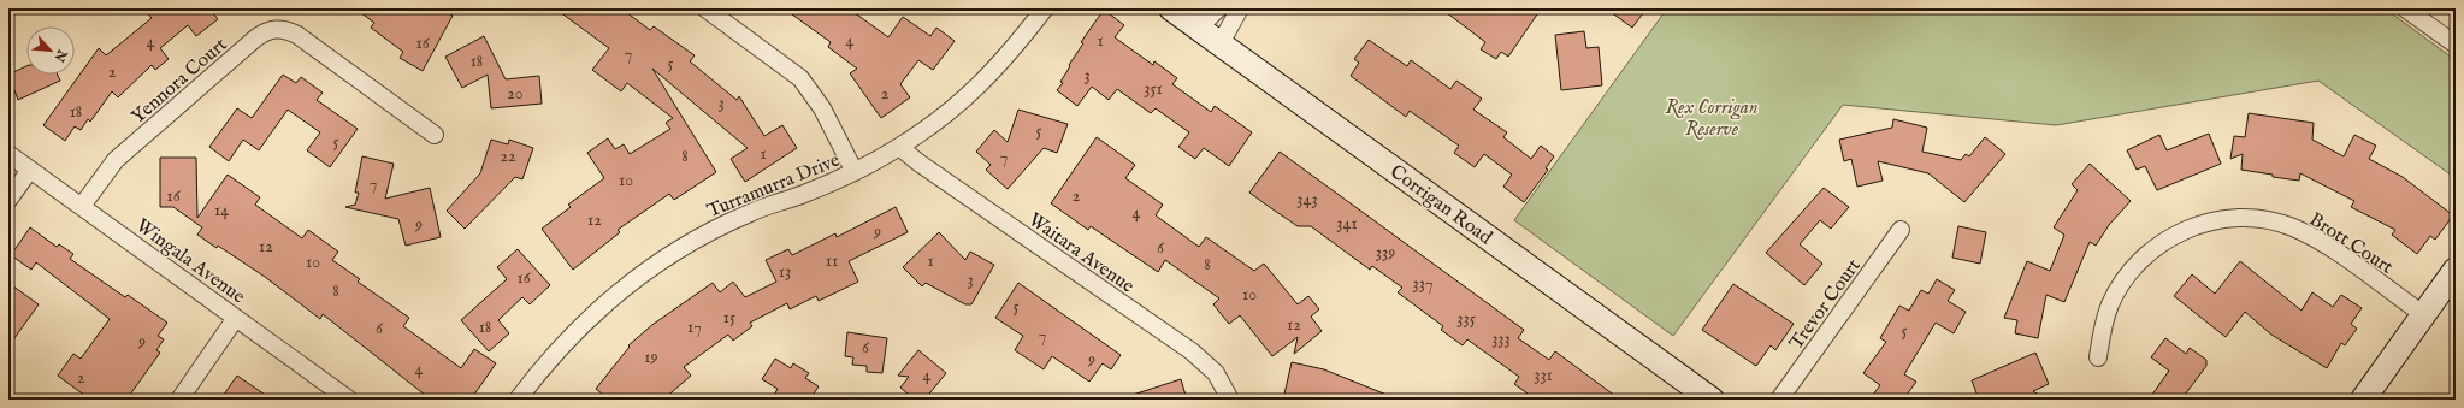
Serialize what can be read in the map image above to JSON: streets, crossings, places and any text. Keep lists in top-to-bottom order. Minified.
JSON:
{"streets":{"main road":["Corrigan Road"],"street":["Yennora Court","Turramurra Drive","Brott Court","Waitara Avenue","Wingala Avenue","Trevor Court"]},"crossings":[["Yennora Court","Wingala Avenue"],["Turramurra Drive","Waitara Avenue"]],"parks":["Rex Corrigan Reserve"],"house_numbers":["4","1","4","16","7","18","5","2","3","351","20","2","3","18","5","5","1","22","8","7","10","7","16","2","343","14","4","12","341","9","9","12","6","339","11","1","10","8","13","16","3","337","8","10","5","15","335","12","18","17","6","5","7","333","9","6","19","9","4","4","331","2"],"north":"bottom right"}
